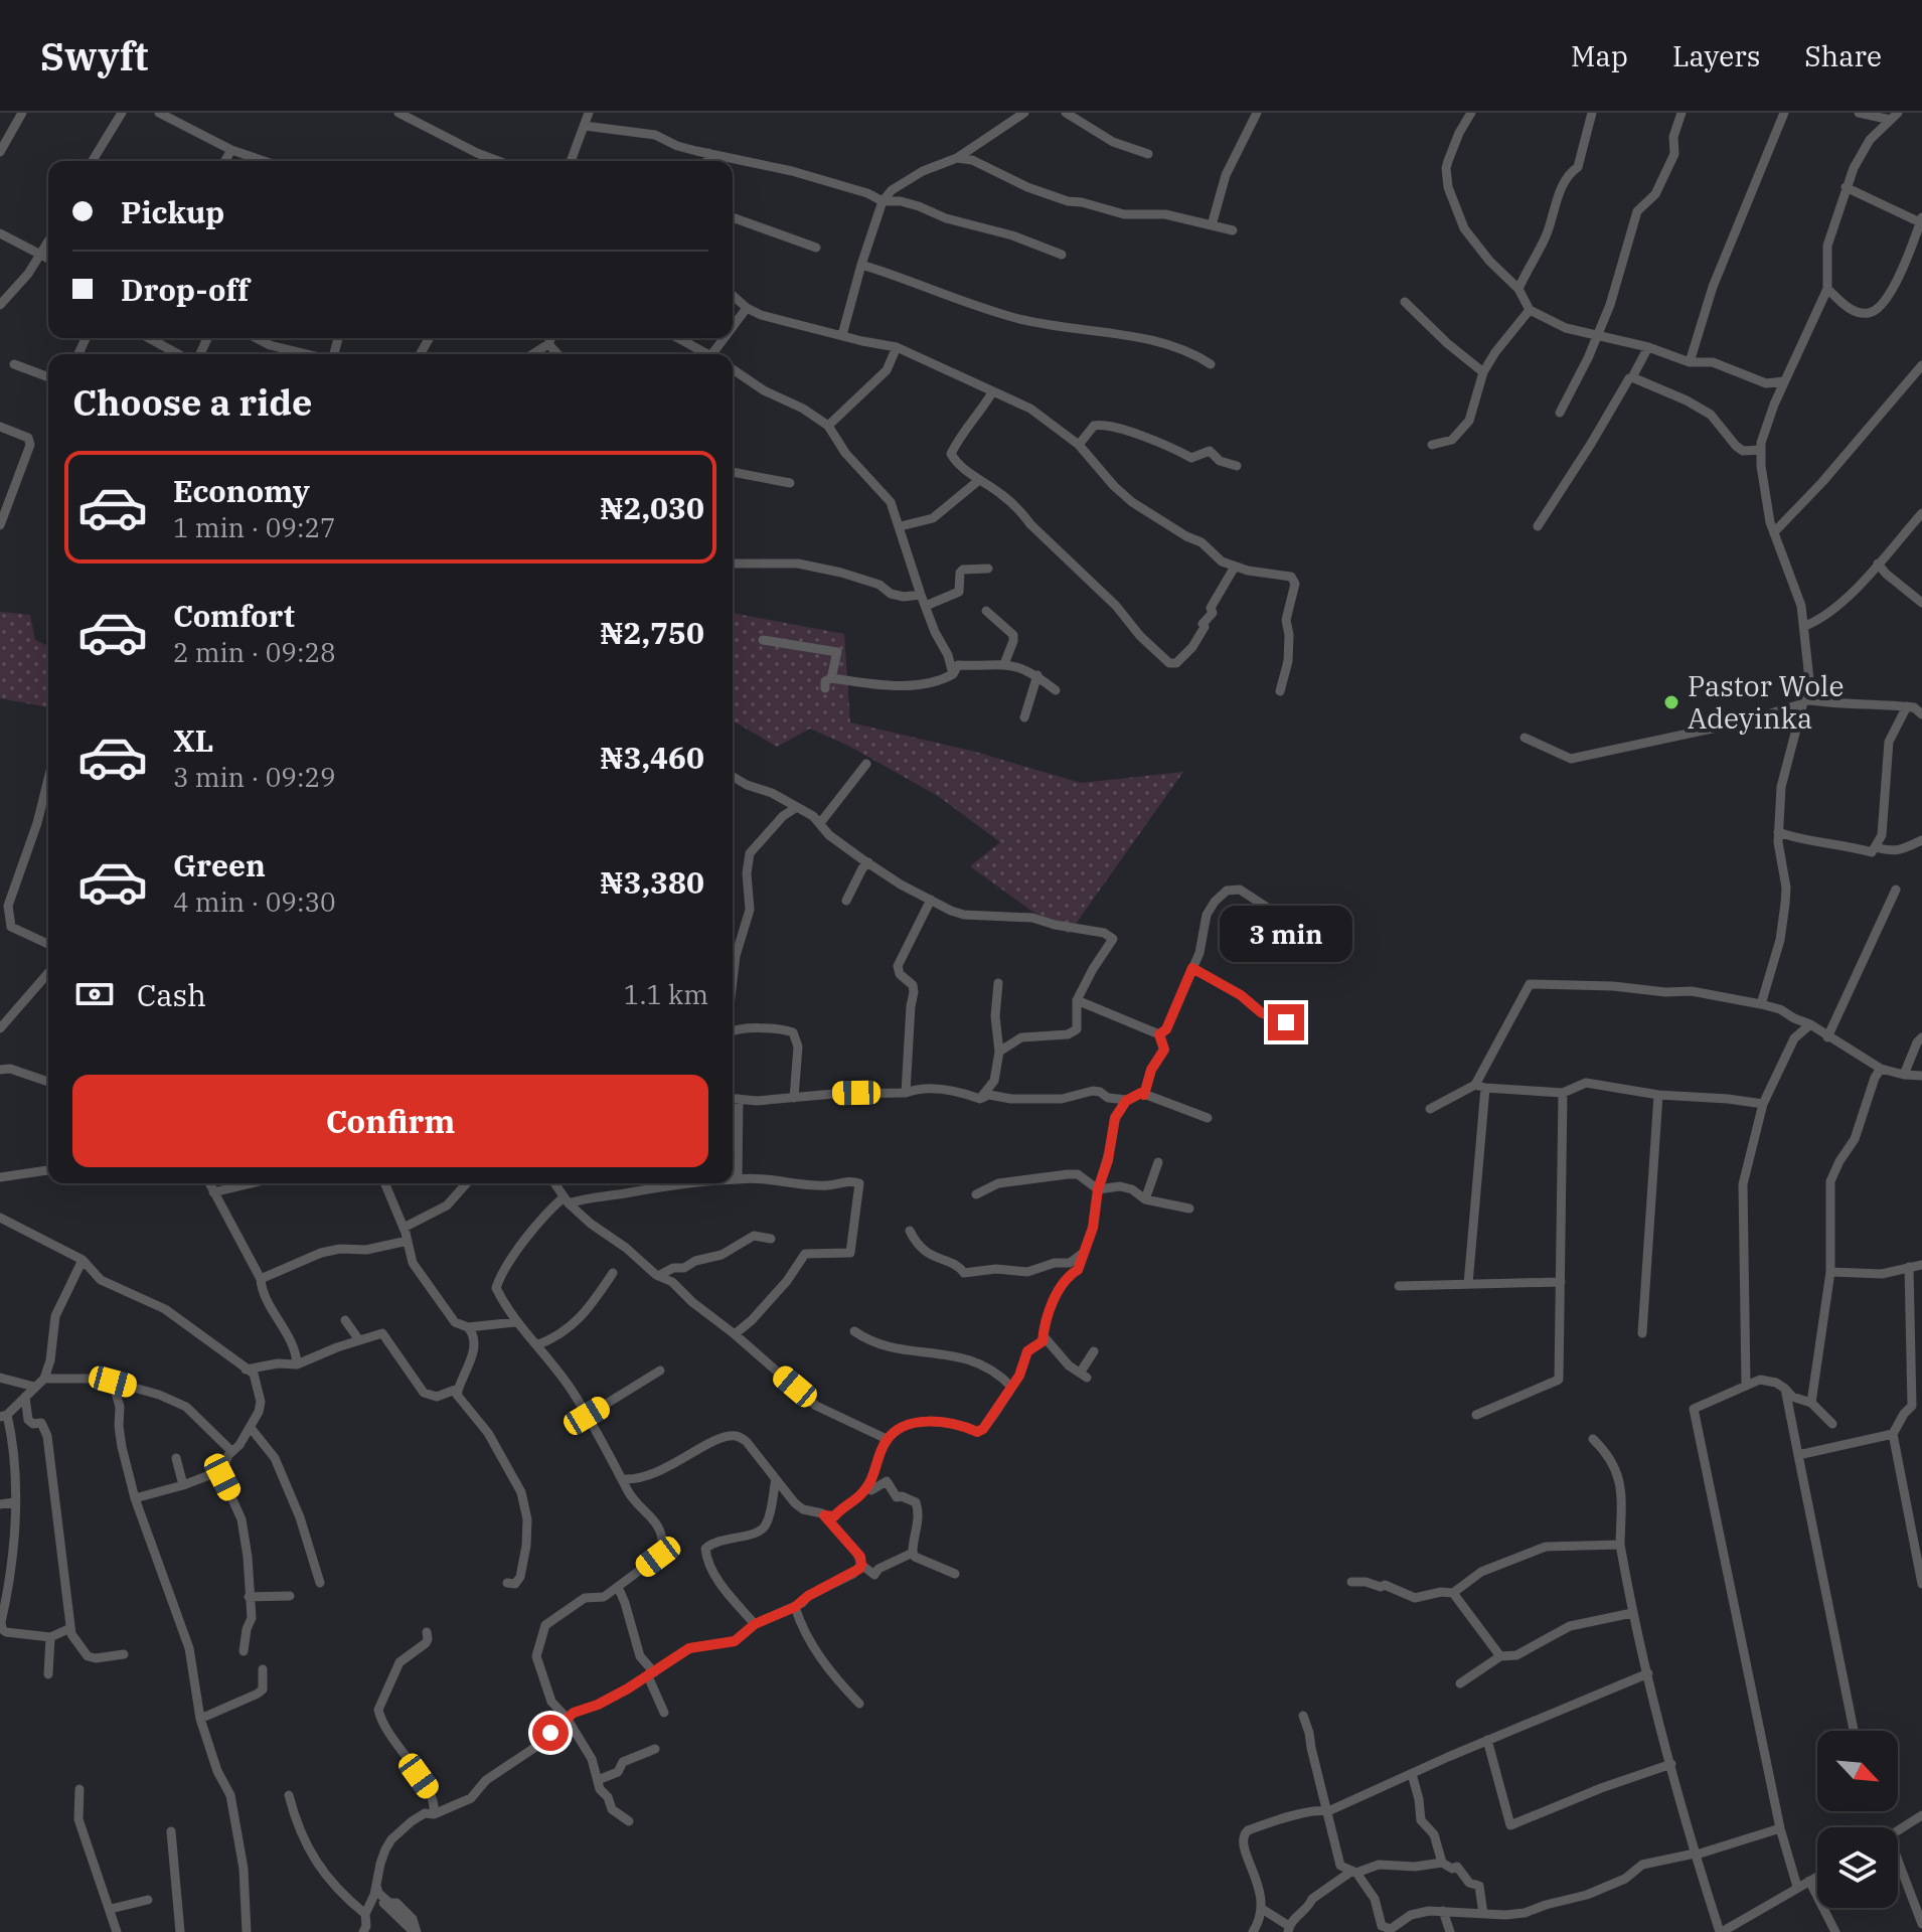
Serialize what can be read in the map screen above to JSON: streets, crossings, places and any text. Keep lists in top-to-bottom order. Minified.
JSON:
{"places":["Pastor Wole Adeyinka"],"north":"bottom right","page":{"header":"Swyft","nav":["Map","Layers","Share"],"banner":["Pickup","Drop-off"],"heading":"Choose a ride","list":[{"name":"Economy","note":"1 min · 09:27","value":"₦2,030"},{"name":"Comfort","note":"2 min · 09:28","value":"₦2,750"},{"name":"XL","note":"3 min · 09:29","value":"₦3,460"},{"name":"Green","note":"4 min · 09:30","value":"₦3,380"}],"bubble":"3 min","pay":["Cash","1.1 km"],"buttons":"Confirm"}}
